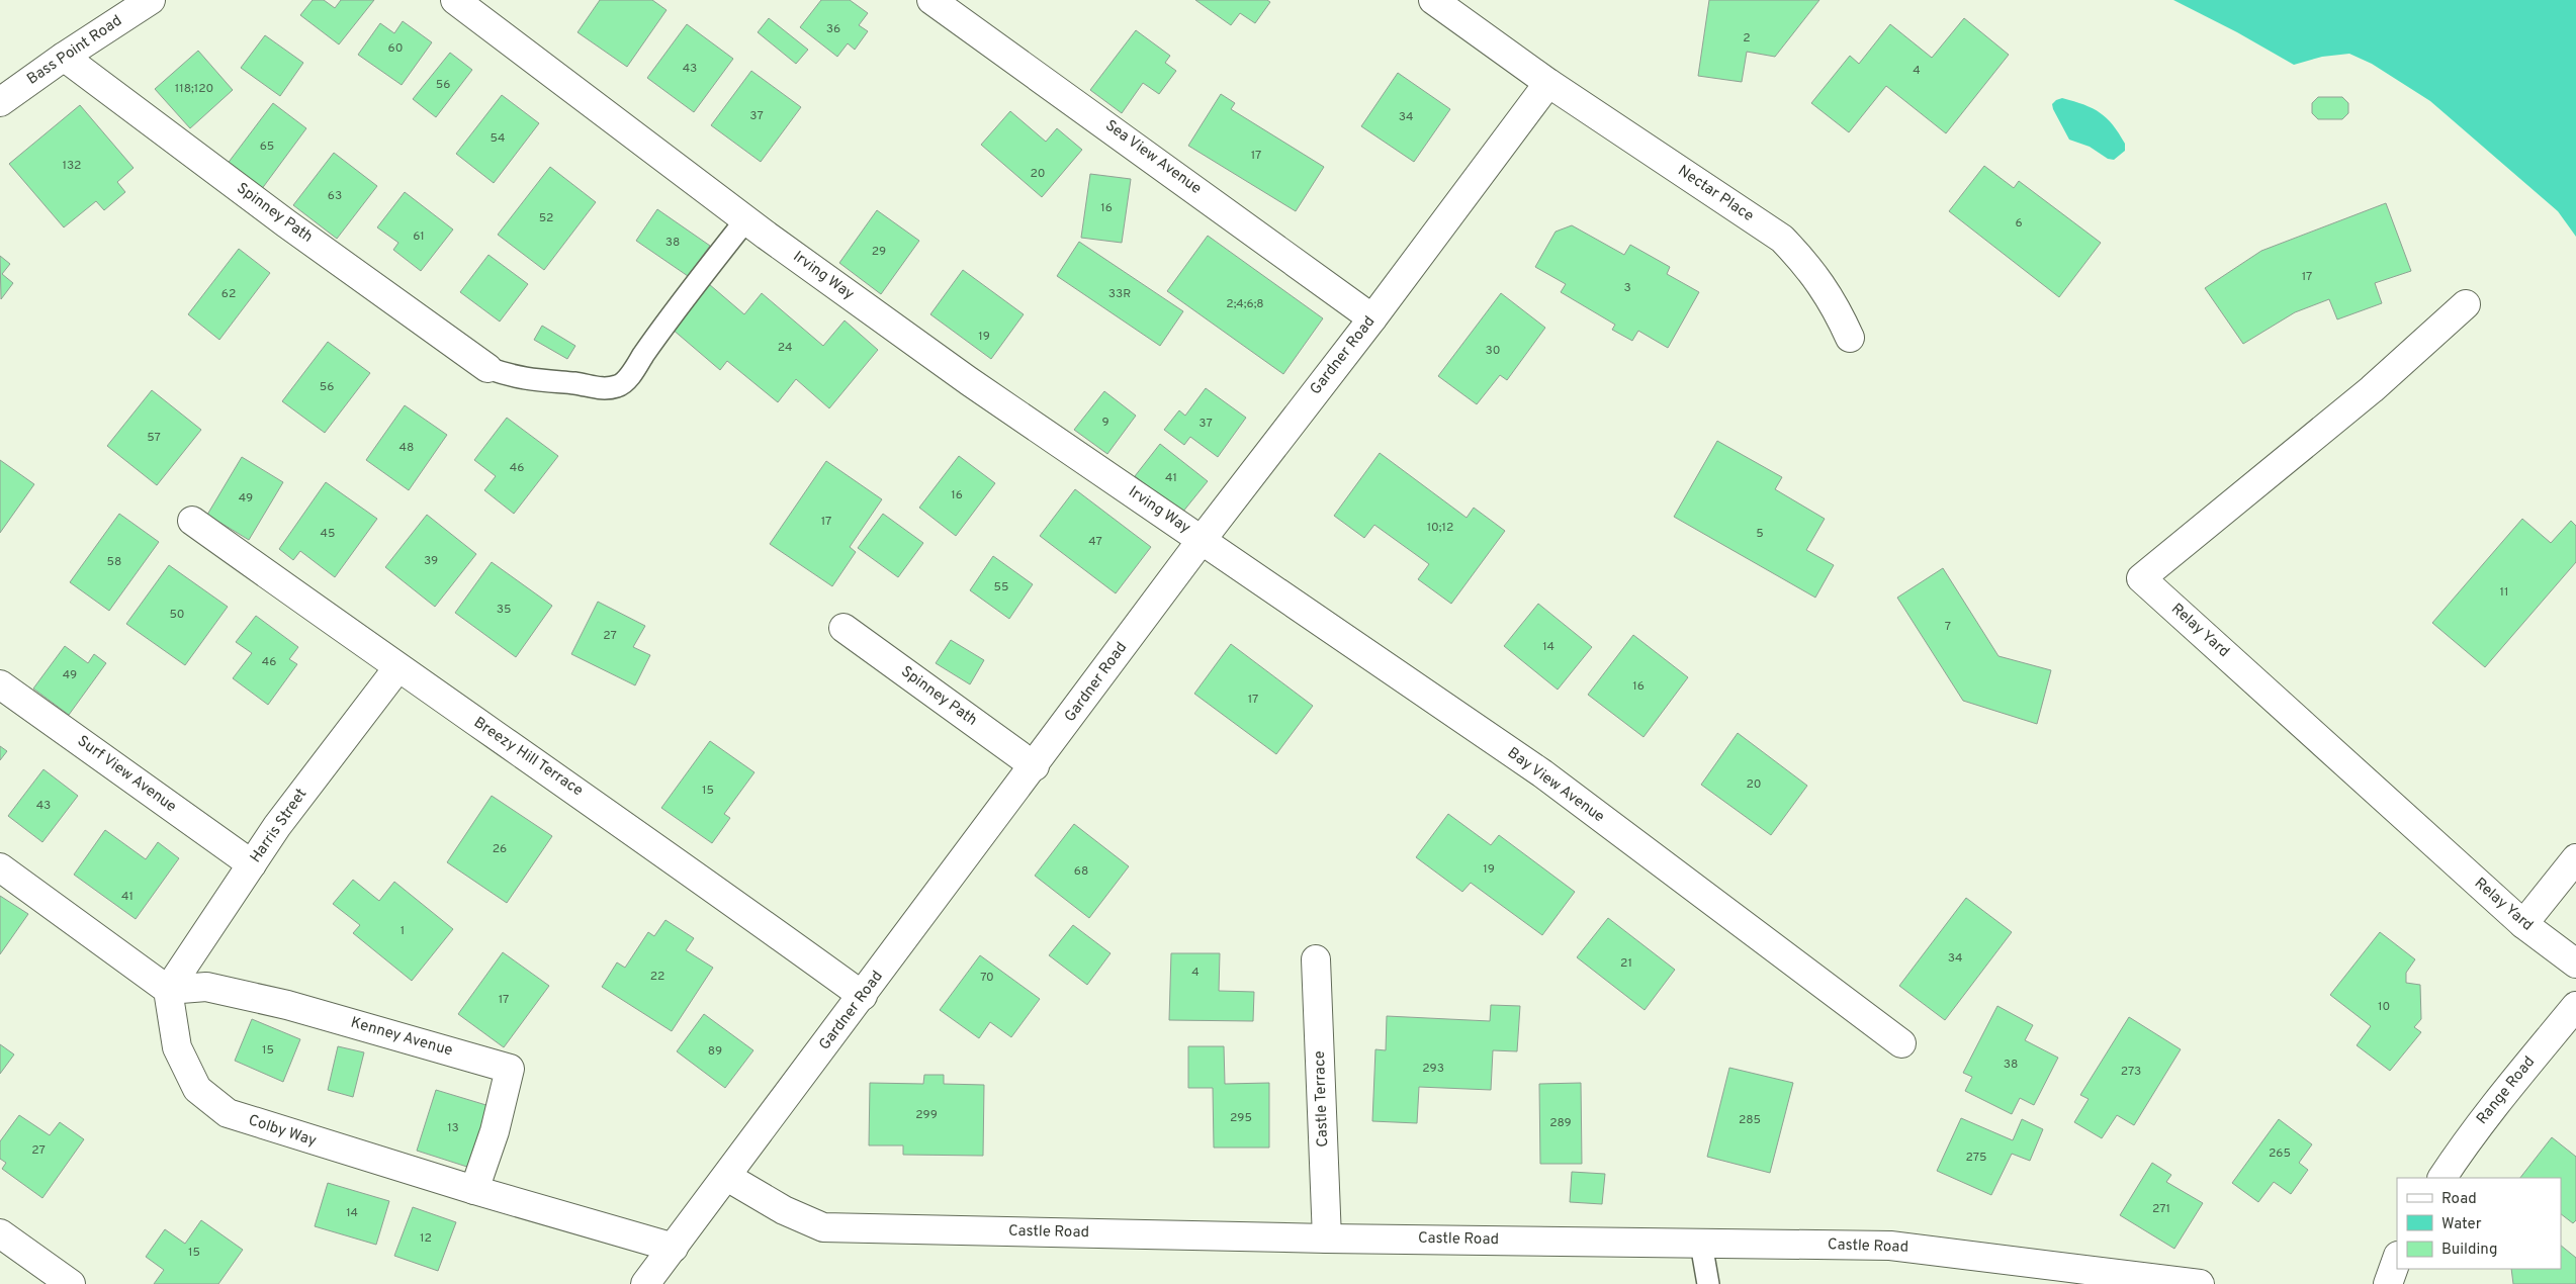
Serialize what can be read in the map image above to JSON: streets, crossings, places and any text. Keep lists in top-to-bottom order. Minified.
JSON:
{"streets":{"street":["Bass Point Road","Sea View Avenue","Nectar Place","Spinney Path","Irving Way","Gardner Road","Relay Yard","Breezy Hill Terrace","Surf View Avenue","Bay View Avenue","Harris Street","Kenney Avenue","Range Road","Castle Terrace","Colby Way","Castle Road"]},"crossings":[["Bass Point Road","Spinney Path"],["Sea View Avenue","Gardner Road"],["Nectar Place","Gardner Road"],["Spinney Path","Gardner Road"],["Irving Way","Gardner Road"],["Irving Way","Bay View Avenue"],["Gardner Road","Breezy Hill Terrace"],["Gardner Road","Bay View Avenue"],["Gardner Road","Colby Way"],["Gardner Road","Castle Road"],["Breezy Hill Terrace","Harris Street"],["Surf View Avenue","Harris Street"],["Harris Street","Kenney Avenue"],["Harris Street","Colby Way"],["Kenney Avenue","Colby Way"],["Castle Terrace","Castle Road"]],"house_numbers":["36","2","60","43","4","56","118;120","37","34","54","65","17","132","20","63","16","52","6","61","38","29","17","3","62","33R","2;4;6;8","19","24","30","56","9","37","57","48","46","41","16","49","17","10;12","45","5","47","39","58","55","11","35","50","7","27","14","46","49","16","17","20","15","43","26","19","68","41","1","34","21","4","22","70","17","10","15","89","38","293","273","299","295","285","289","13","27","265","275","271","14","12","15"],"legend":["Road","Water","Building"]}
